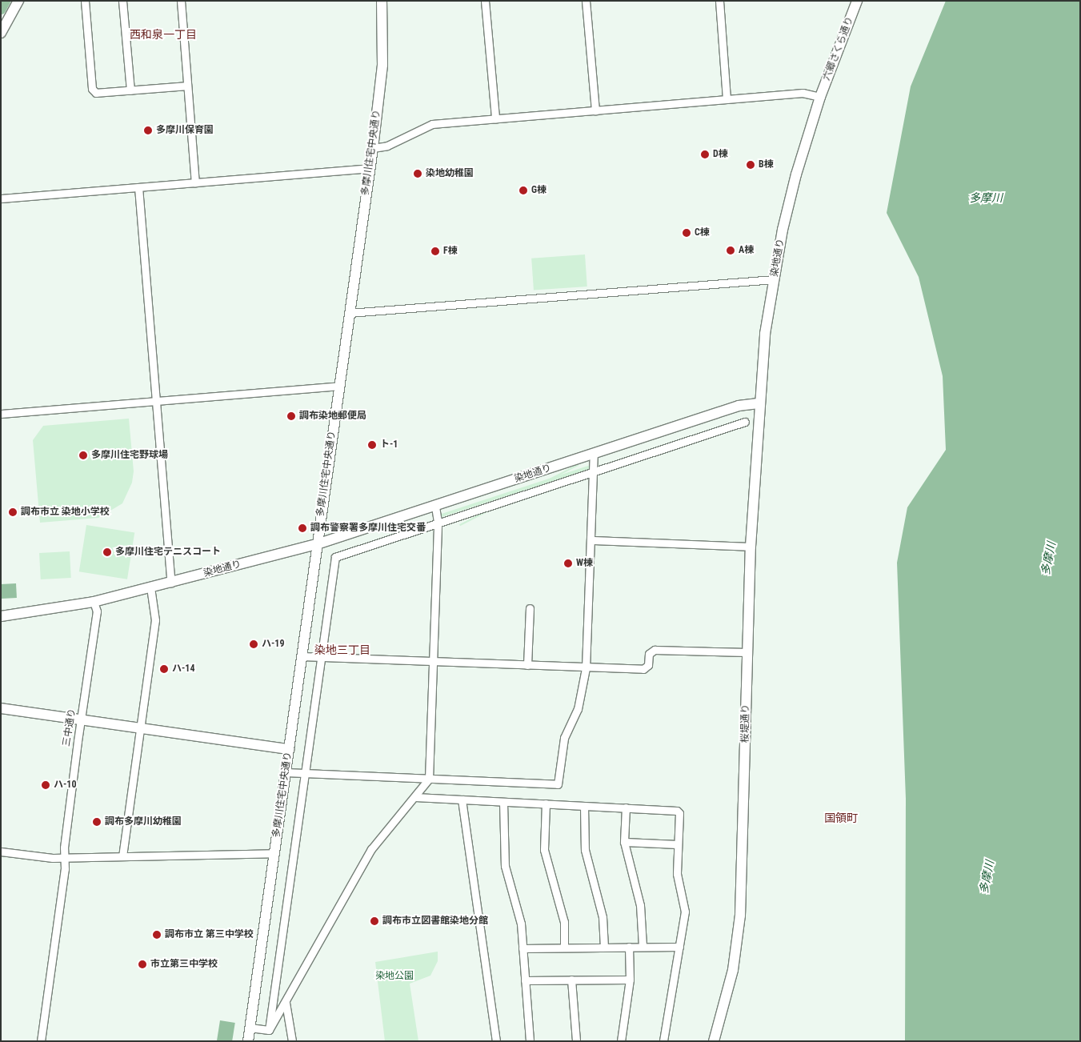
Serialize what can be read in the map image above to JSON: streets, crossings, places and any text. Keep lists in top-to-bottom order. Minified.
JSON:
{"streets":{"street":["六郷さくら通り","多摩川住宅中央通り","染地通り","桜堤通り","三中通り"]},"crossings":[["六郷さくら通り","染地通り"],["多摩川住宅中央通り","染地通り"],["染地通り","桜堤通り"],["染地通り","三中通り"]],"districts":["西和泉一丁目","染地三丁目","国領町"],"water":["多摩川"],"parks":["染地公園"],"places":["多摩川保育園","D棟","B棟","染地幼稚園","G棟","C棟","A棟","F棟","調布染地郵便局","ト-1","多摩川住宅野球場","調布市立 染地小学校","調布警察署多摩川住宅交番","多摩川住宅テニスコート","W棟","ハ-19","ハ-14","ハ-10","調布多摩川幼稚園","調布市立図書館染地分館","調布市立 第三中学校","市立第三中学校"]}
